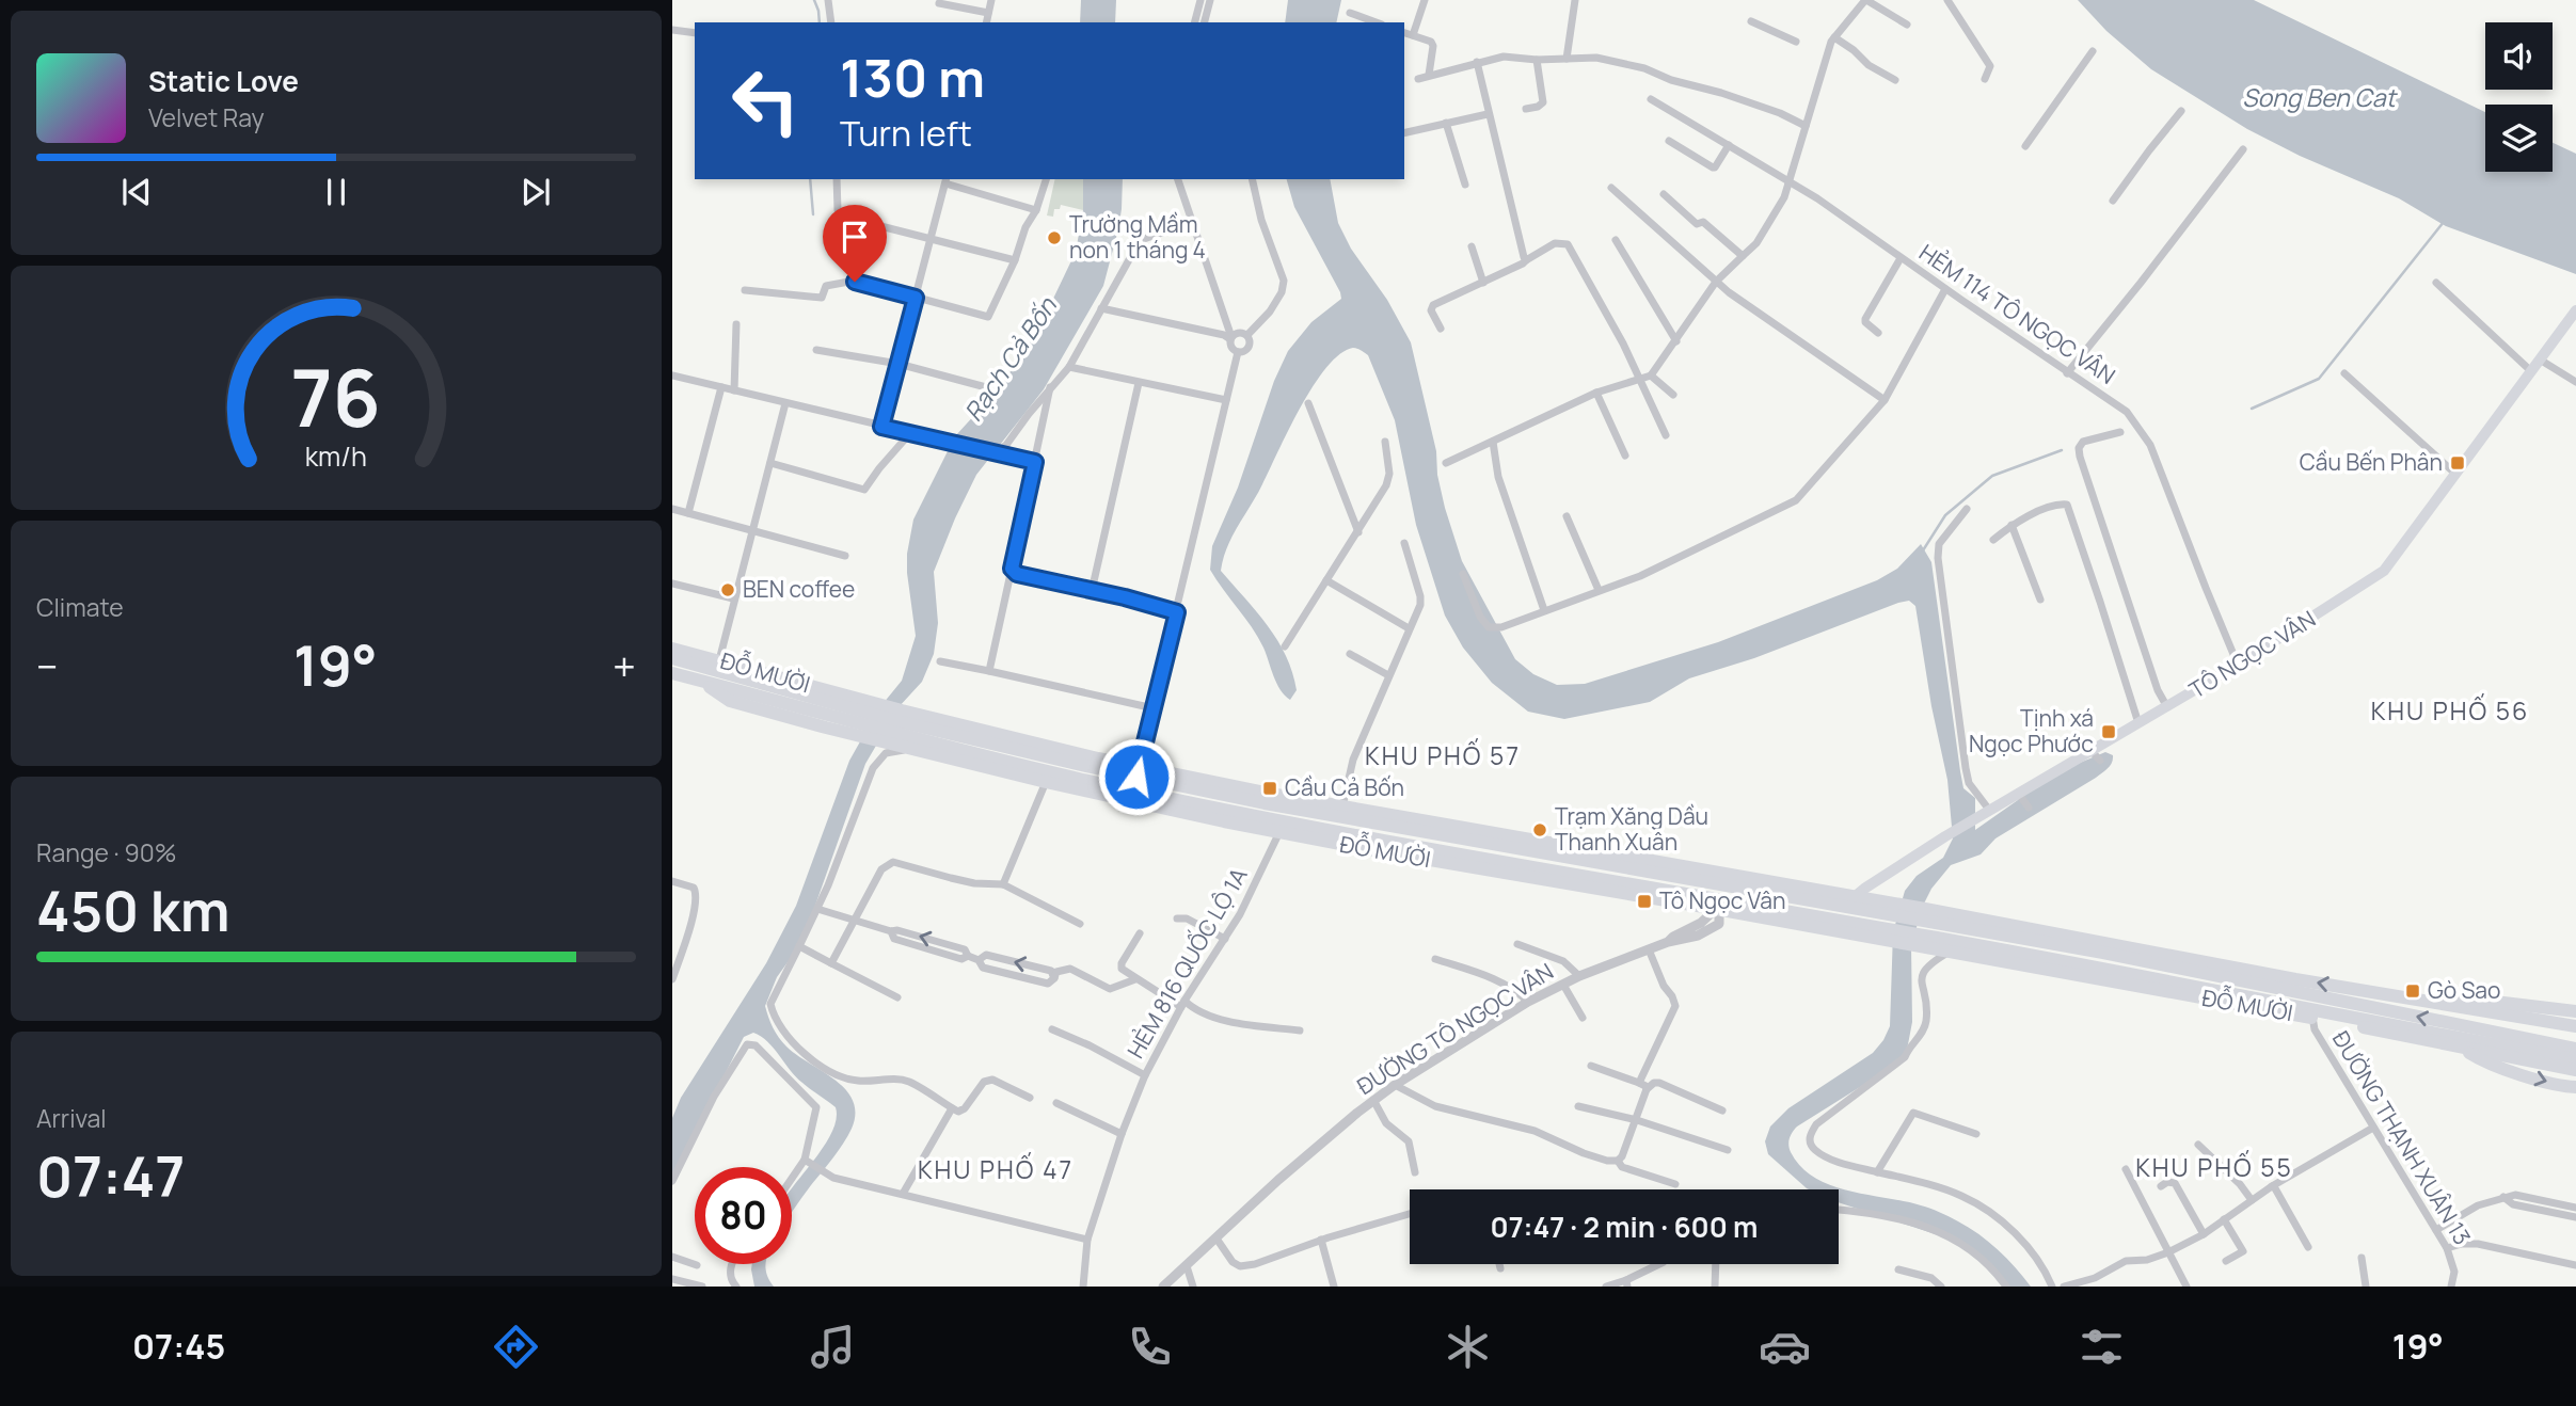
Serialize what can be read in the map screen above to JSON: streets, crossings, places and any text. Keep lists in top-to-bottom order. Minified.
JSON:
{"streets":{"highway":["ĐỖ MƯỜI"],"main road":["TÔ NGỌC VÂN"],"street":["HẺM 114 TÔ NGỌC VÂN","HẺM 816 QUỐC LỘ 1A","ĐƯỜNG TÔ NGỌC VÂN","ĐƯỜNG THẠNH XUÂN 13"]},"crossings":[["HẺM 114 TÔ NGỌC VÂN","TÔ NGỌC VÂN"],["TÔ NGỌC VÂN","ĐỖ MƯỜI"],["ĐỖ MƯỜI","HẺM 816 QUỐC LỘ 1A"],["ĐỖ MƯỜI","ĐƯỜNG THẠNH XUÂN 13"]],"districts":["KHU PHỐ 56","KHU PHỐ 57","KHU PHỐ 55","KHU PHỐ 47"],"water":["Song Ben Cat","Rạch Cả Bốn"],"places":{"other":["Trường Mầm non 1 tháng 4","BEN coffee","Trạm Xăng Dầu Thanh Xuân"],"transit":["Cầu Bến Phân","Tịnh xá Ngọc Phước","Cầu Cả Bốn","Tô Ngọc Vân","Gò Sao"]},"page":{"turn":["130 m","Turn left"],"song":["Static Love","Velvet Ray"],"tile":["Climate",["Range · 90%","450 km"],["Arrival","07:47"]],"heat":["−","19°","+"],"limit":"80","trip":"07:47 · 2 min · 600 m","tabs":["07:45","19°"],"gauge":["76","km/h"]}}
